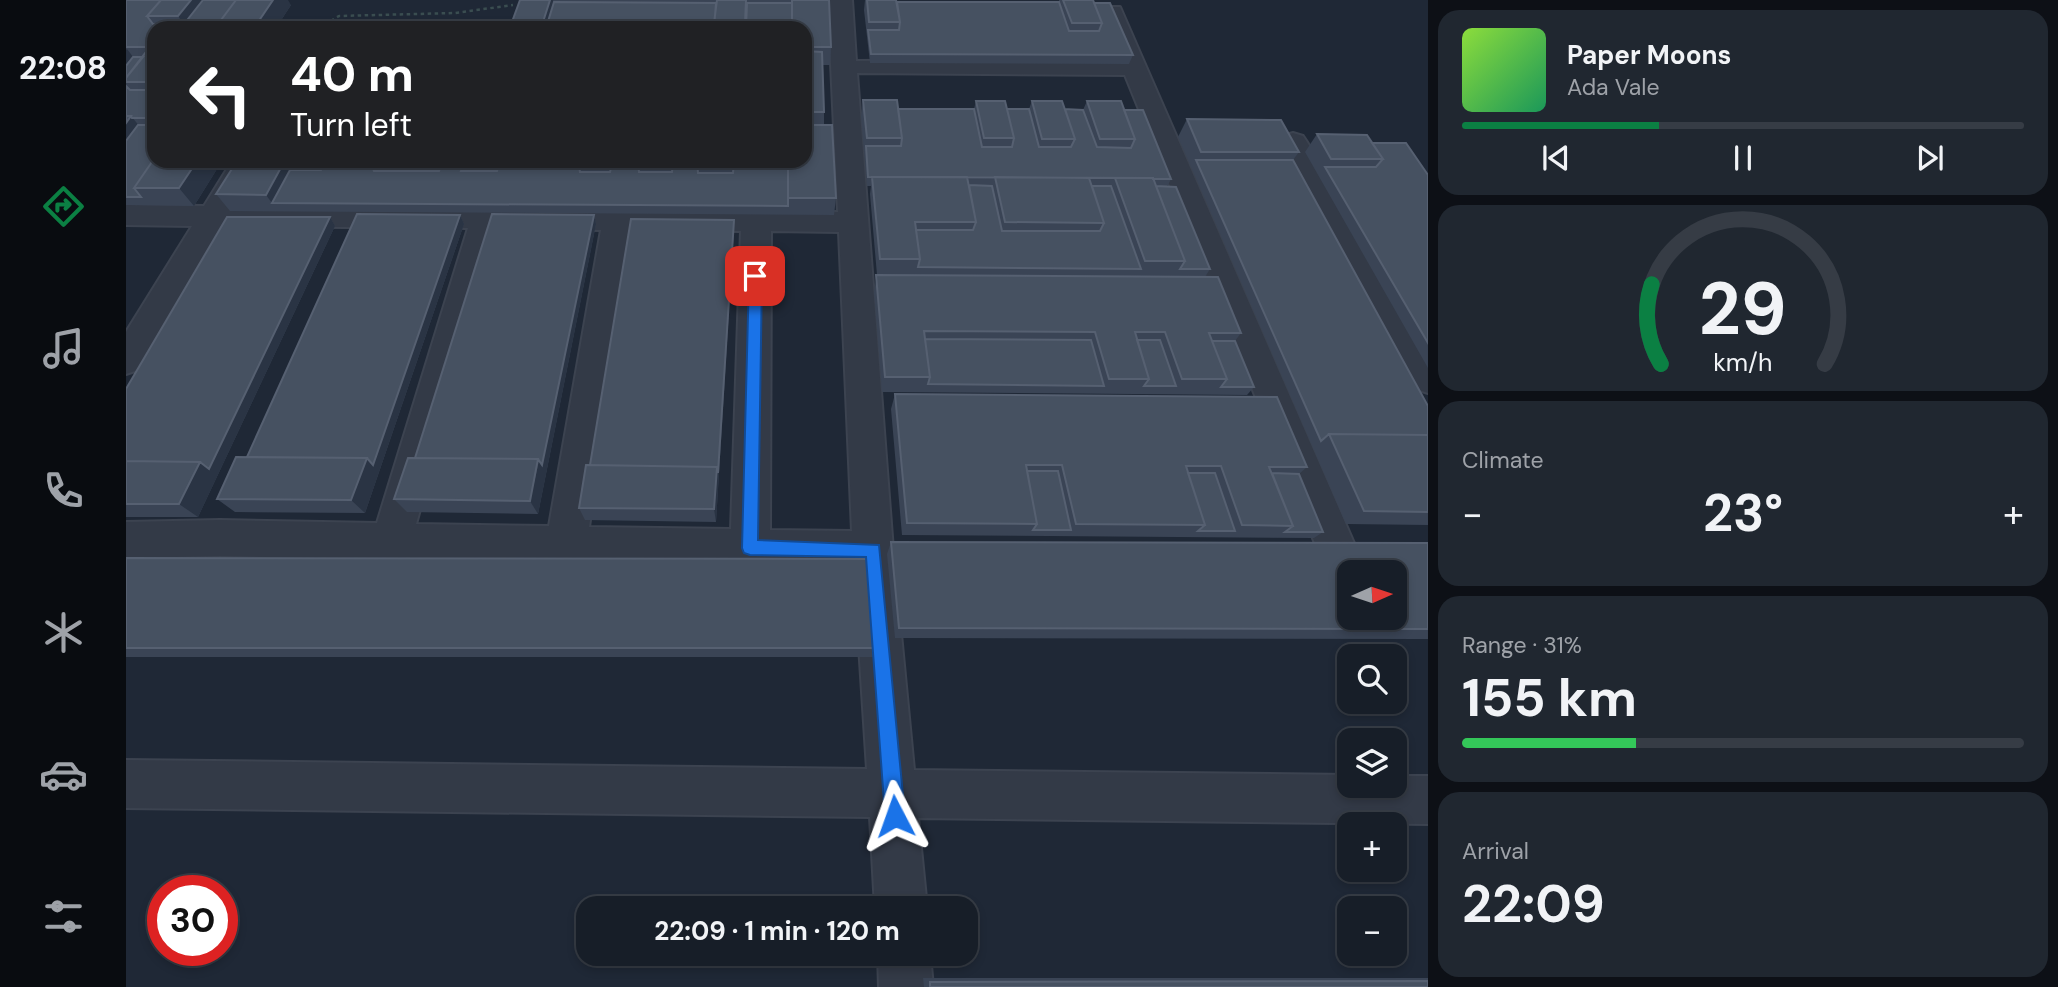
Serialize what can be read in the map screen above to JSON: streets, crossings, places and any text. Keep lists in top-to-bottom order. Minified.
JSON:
{"north":"right","page":{"tabs":"22:08","turn":["40 m","Turn left"],"song":["Paper Moons","Ada Vale"],"tile":["Climate",["Range · 31%","155 km"],["Arrival","22:09"]],"heat":["−","23°","+"],"map_buttons":["+","−"],"limit":"30","trip":"22:09 · 1 min · 120 m","gauge":["29","km/h"]}}
